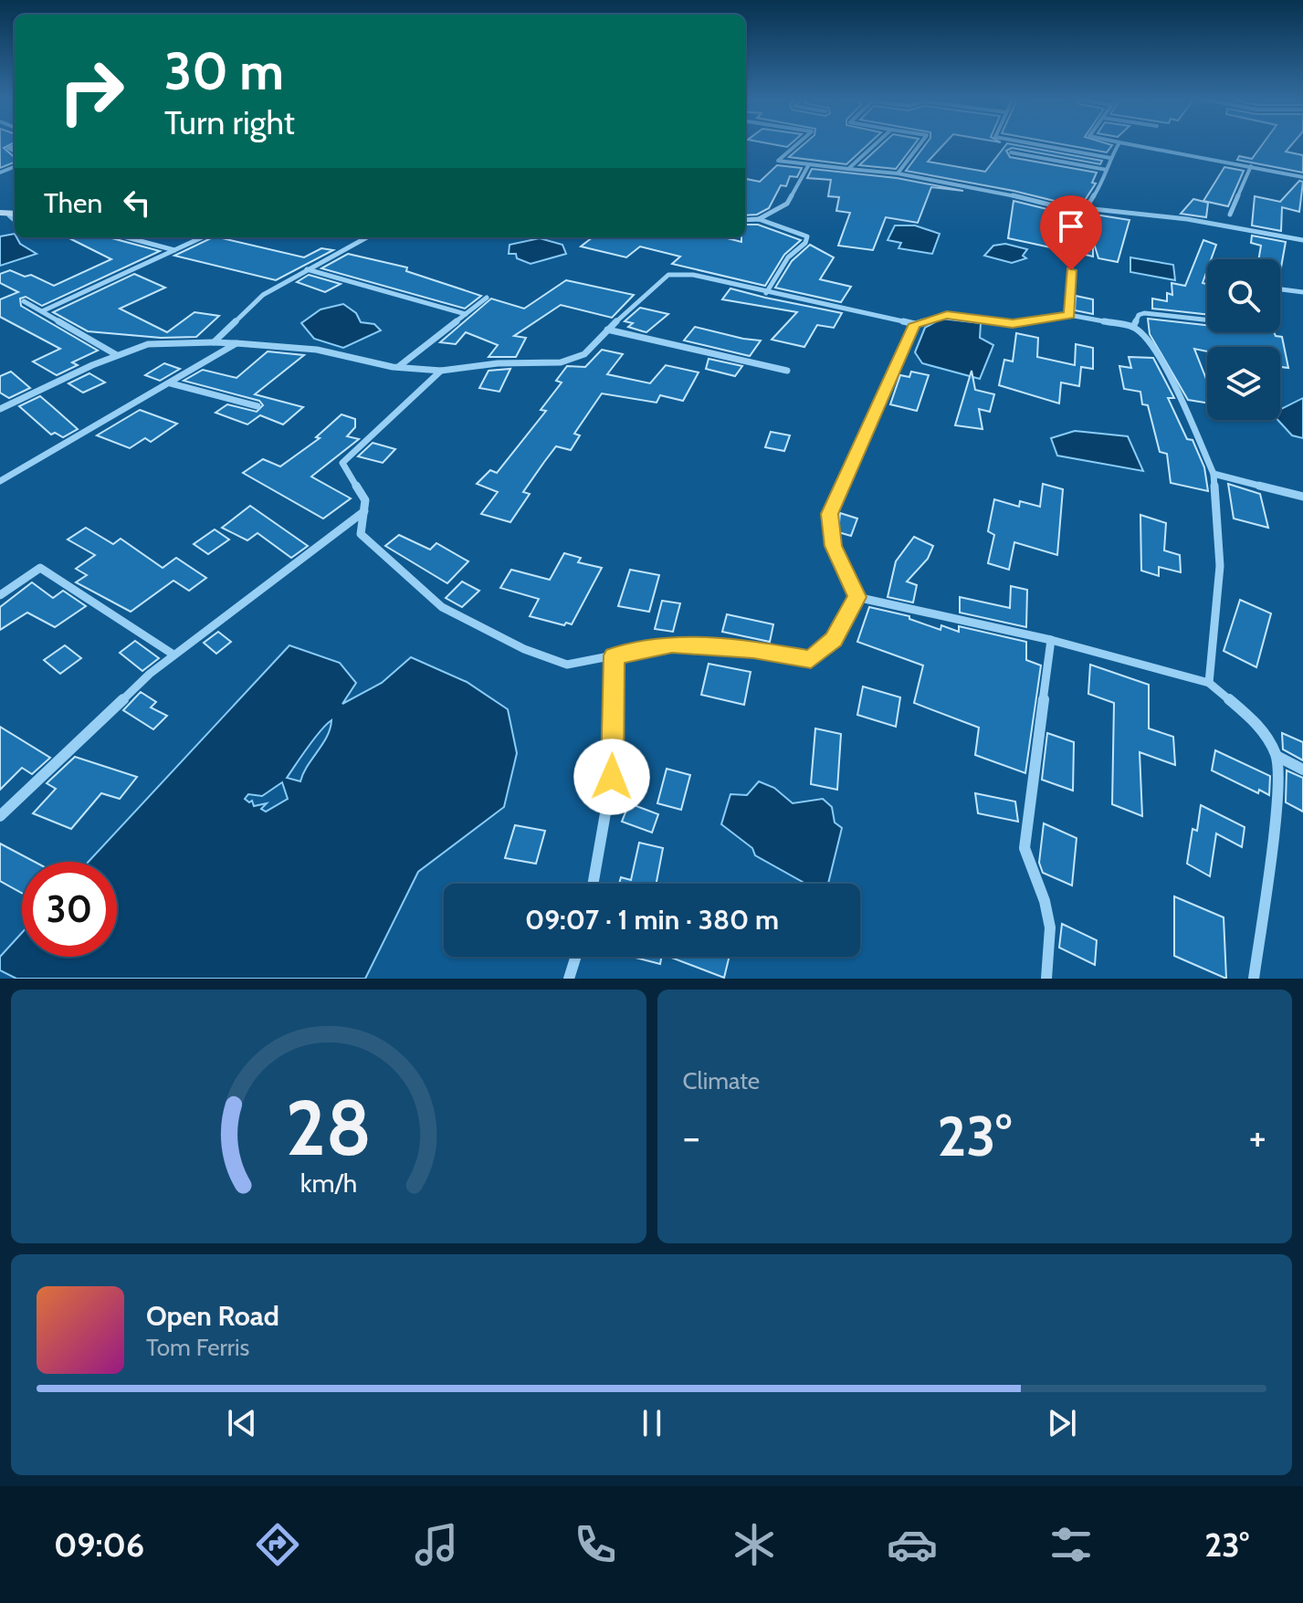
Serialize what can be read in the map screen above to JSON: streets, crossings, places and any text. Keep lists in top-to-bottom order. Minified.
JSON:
{"page":{"turn":["30 m","Turn right"],"then":"Then","limit":"30","trip":"09:07 · 1 min · 380 m","tile":"Climate","heat":["−","23°","+"],"song":["Open Road","Tom Ferris"],"tabs":["09:06","23°"],"gauge":["28","km/h"]}}
